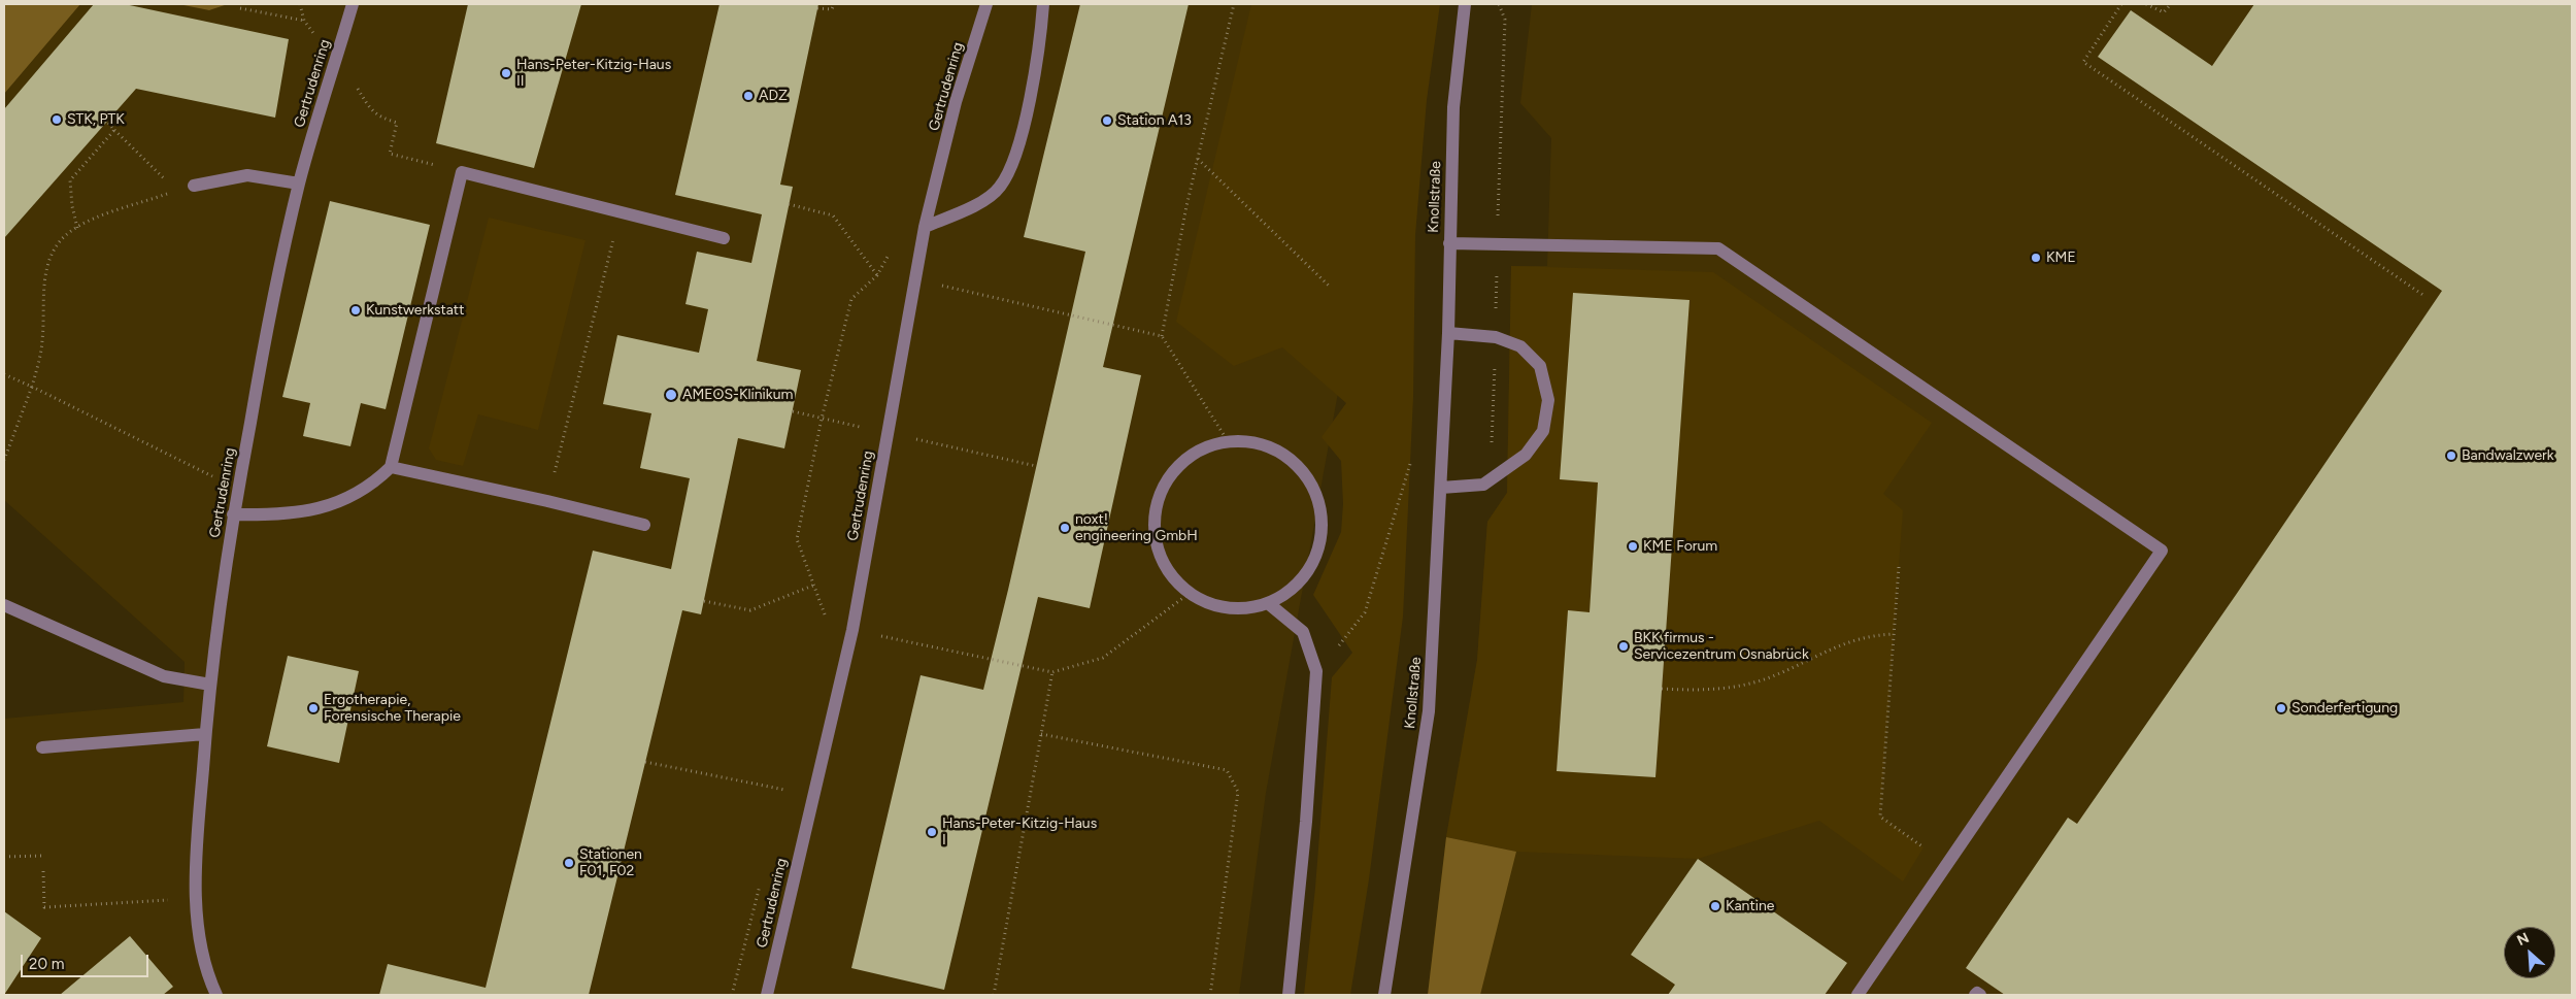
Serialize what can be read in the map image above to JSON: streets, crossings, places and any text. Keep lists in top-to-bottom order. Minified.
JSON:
{"streets":{"street":["Gertrudenring","Knollstraße"]},"places":["Hans-Peter-Kitzig-Haus II","ADZ","STK, PTK","Station A13","KME","Kunstwerkstatt","AMEOS-Klinikum","Bandwalzwerk","noxt! engineering GmbH","KME Forum","BKK firmus - Servicezentrum Osnabrück","Ergotherapie, Forensische Therapie","Sonderfertigung","Hans-Peter-Kitzig-Haus I","Stationen F01, F02","Kantine"],"scale_bar":"20 m","north":"top left"}
